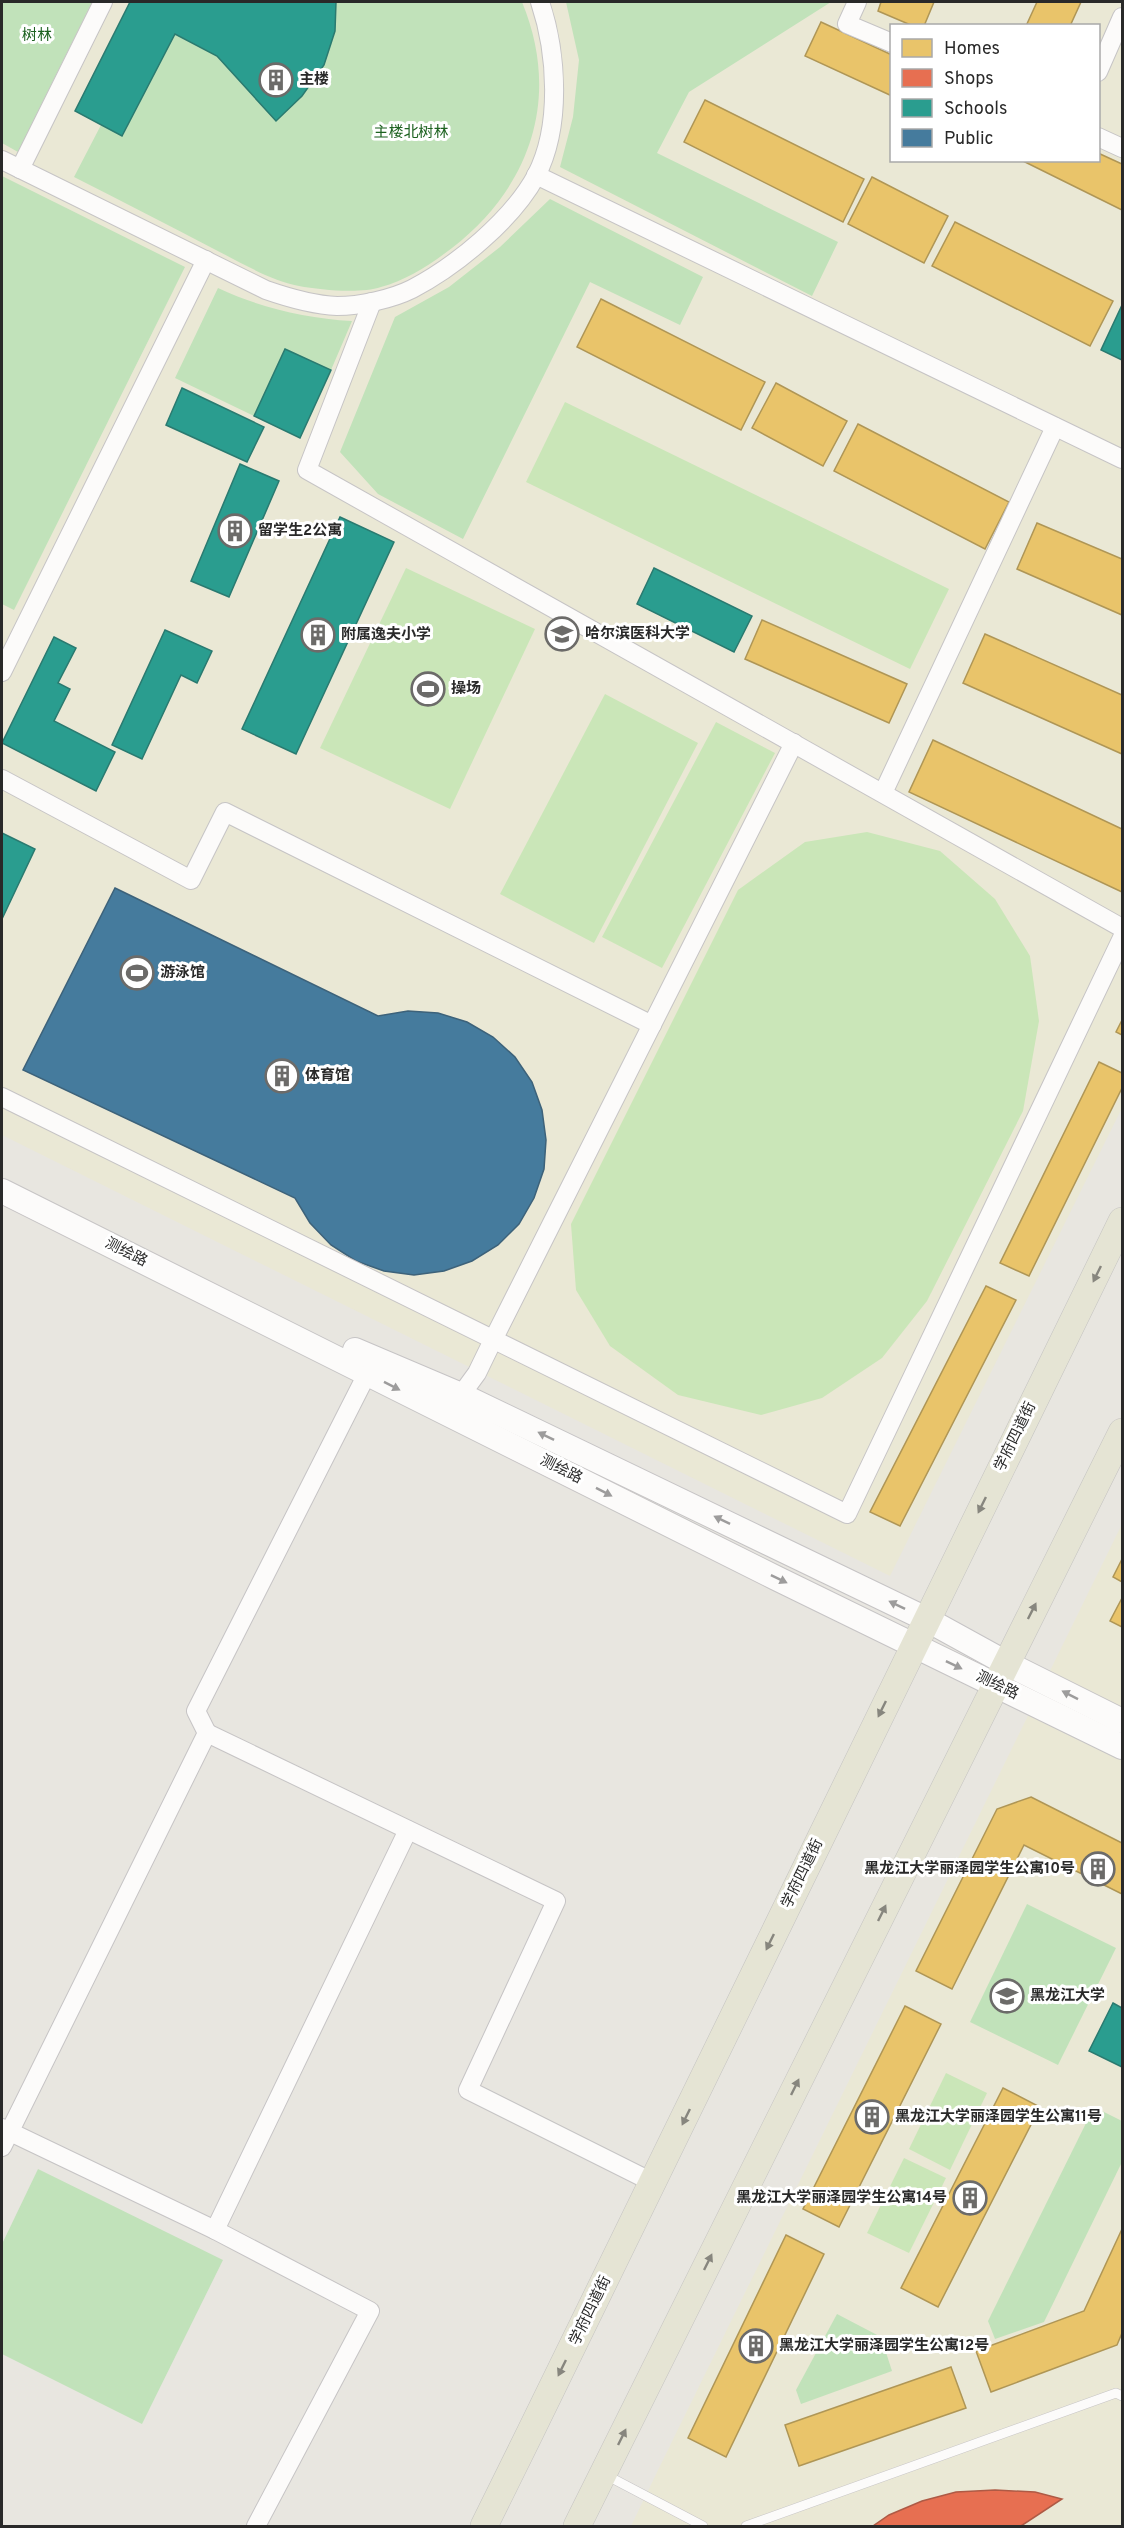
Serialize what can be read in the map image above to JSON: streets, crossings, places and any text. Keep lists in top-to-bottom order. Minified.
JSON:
{"streets":{"main road":["测绘路","学府四道街"]},"crossings":[["测绘路","学府四道街"]],"parks":["树林","主楼北树林"],"places":{"building":["主楼","留学生2公寓","附属逸夫小学","体育馆","黑龙江大学丽泽园学生公寓10号","黑龙江大学丽泽园学生公寓11号","黑龙江大学丽泽园学生公寓14号","黑龙江大学丽泽园学生公寓12号"],"school or university":["哈尔滨医科大学","黑龙江大学"],"sports":["操场","游泳馆"]},"legend":["Homes","Shops","Schools","Public"]}
